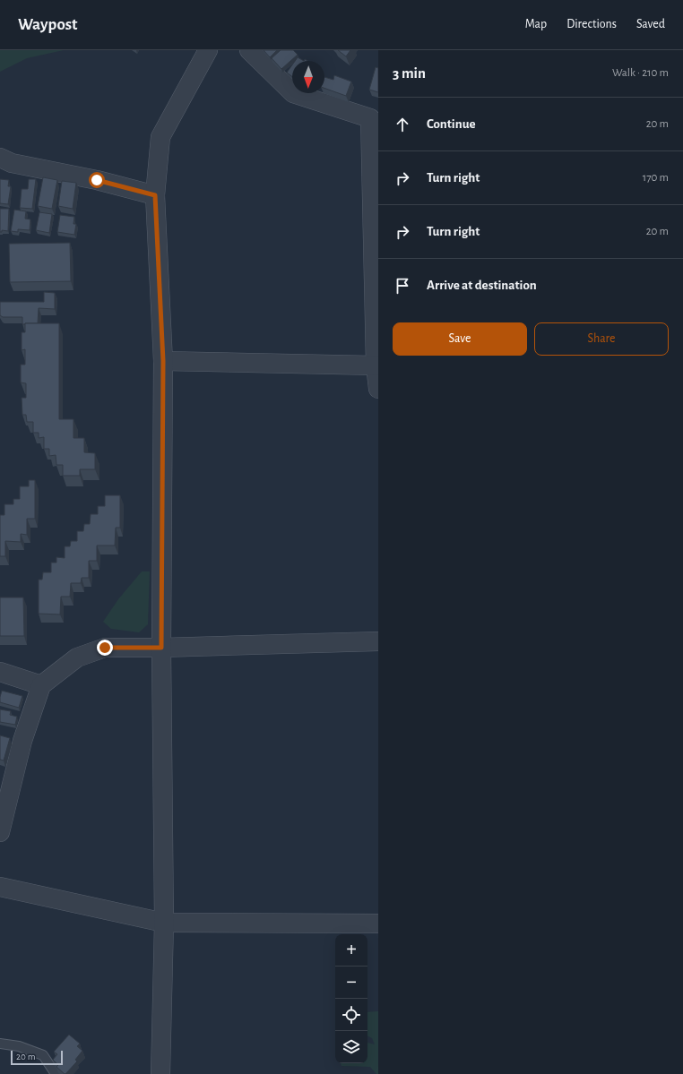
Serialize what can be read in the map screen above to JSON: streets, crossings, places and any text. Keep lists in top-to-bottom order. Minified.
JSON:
{"scale_bar":"20 m","north":"bottom","page":{"header":"Waypost","nav":["Map","Directions","Saved"],"heading":["3 min","Walk · 210 m"],"list":[["Continue","20 m"],["Turn right","170 m"],["Turn right","20 m"],"Arrive at destination"],"buttons":["Save","Share"],"map_buttons":["+","−"],"scale":"20 m"}}
